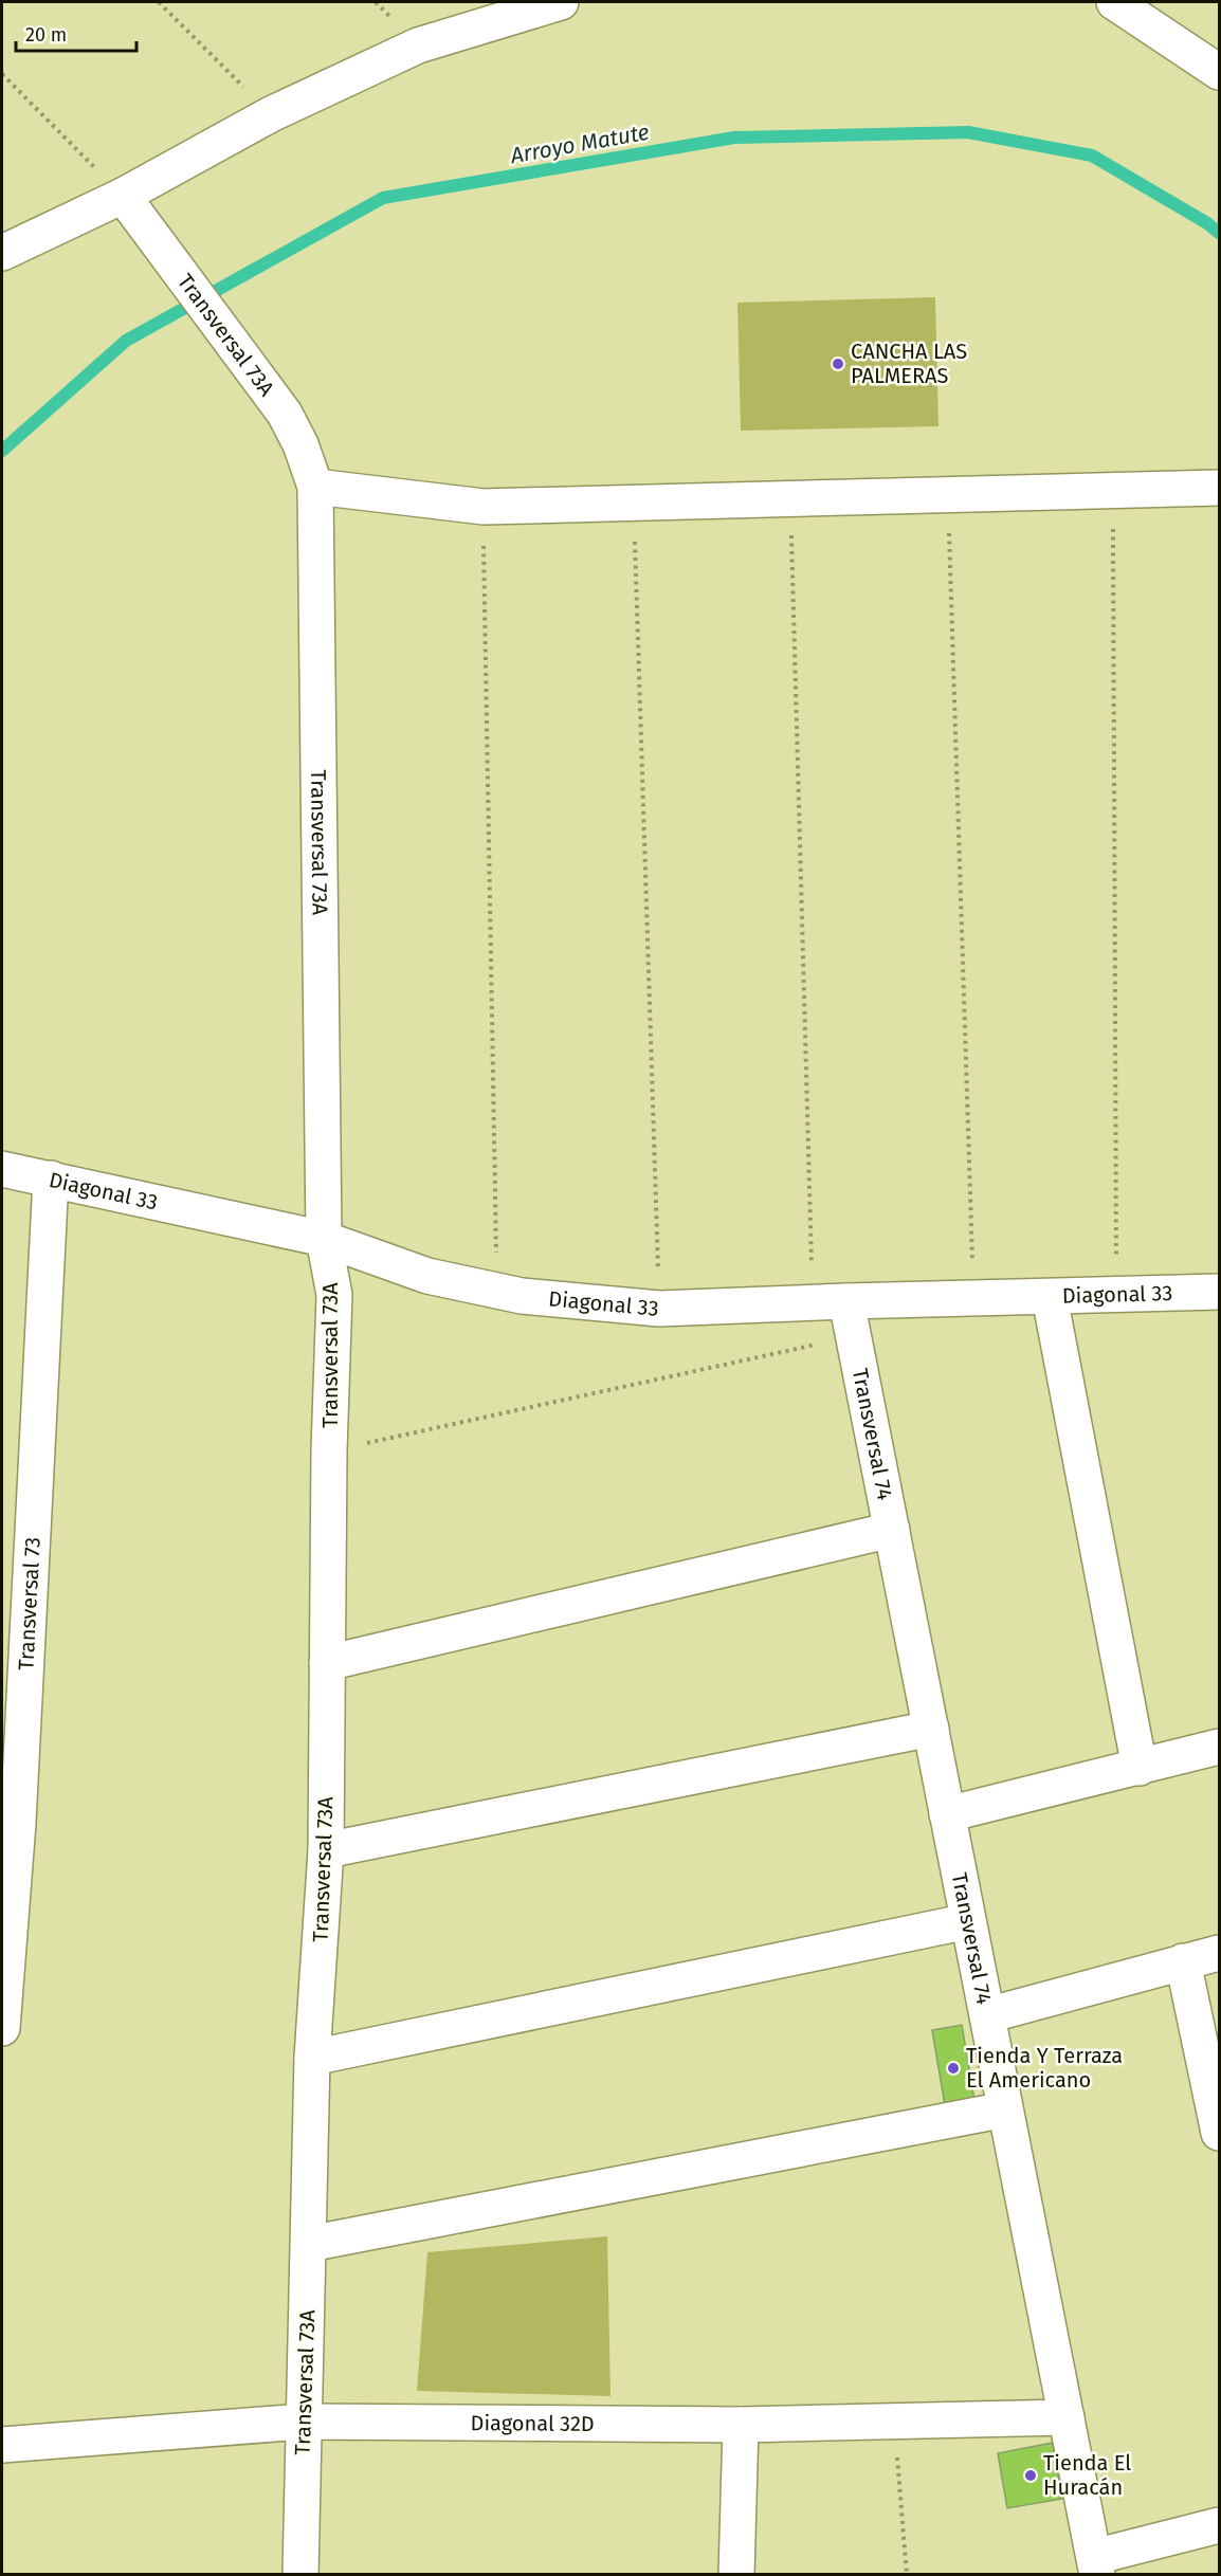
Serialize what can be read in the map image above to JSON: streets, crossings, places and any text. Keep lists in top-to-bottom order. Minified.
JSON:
{"streets":{"street":["Transversal 73A","Diagonal 33","Transversal 74","Transversal 73","Diagonal 32D"]},"crossings":[["Transversal 73A","Diagonal 33"],["Transversal 73A","Diagonal 32D"],["Diagonal 33","Transversal 74"],["Diagonal 33","Transversal 73"],["Transversal 74","Diagonal 32D"]],"water":["Arroyo Matute"],"places":["CANCHA LAS PALMERAS","Tienda Y Terraza El Americano","Tienda El Huracán"],"scale_bar":"20 m"}
